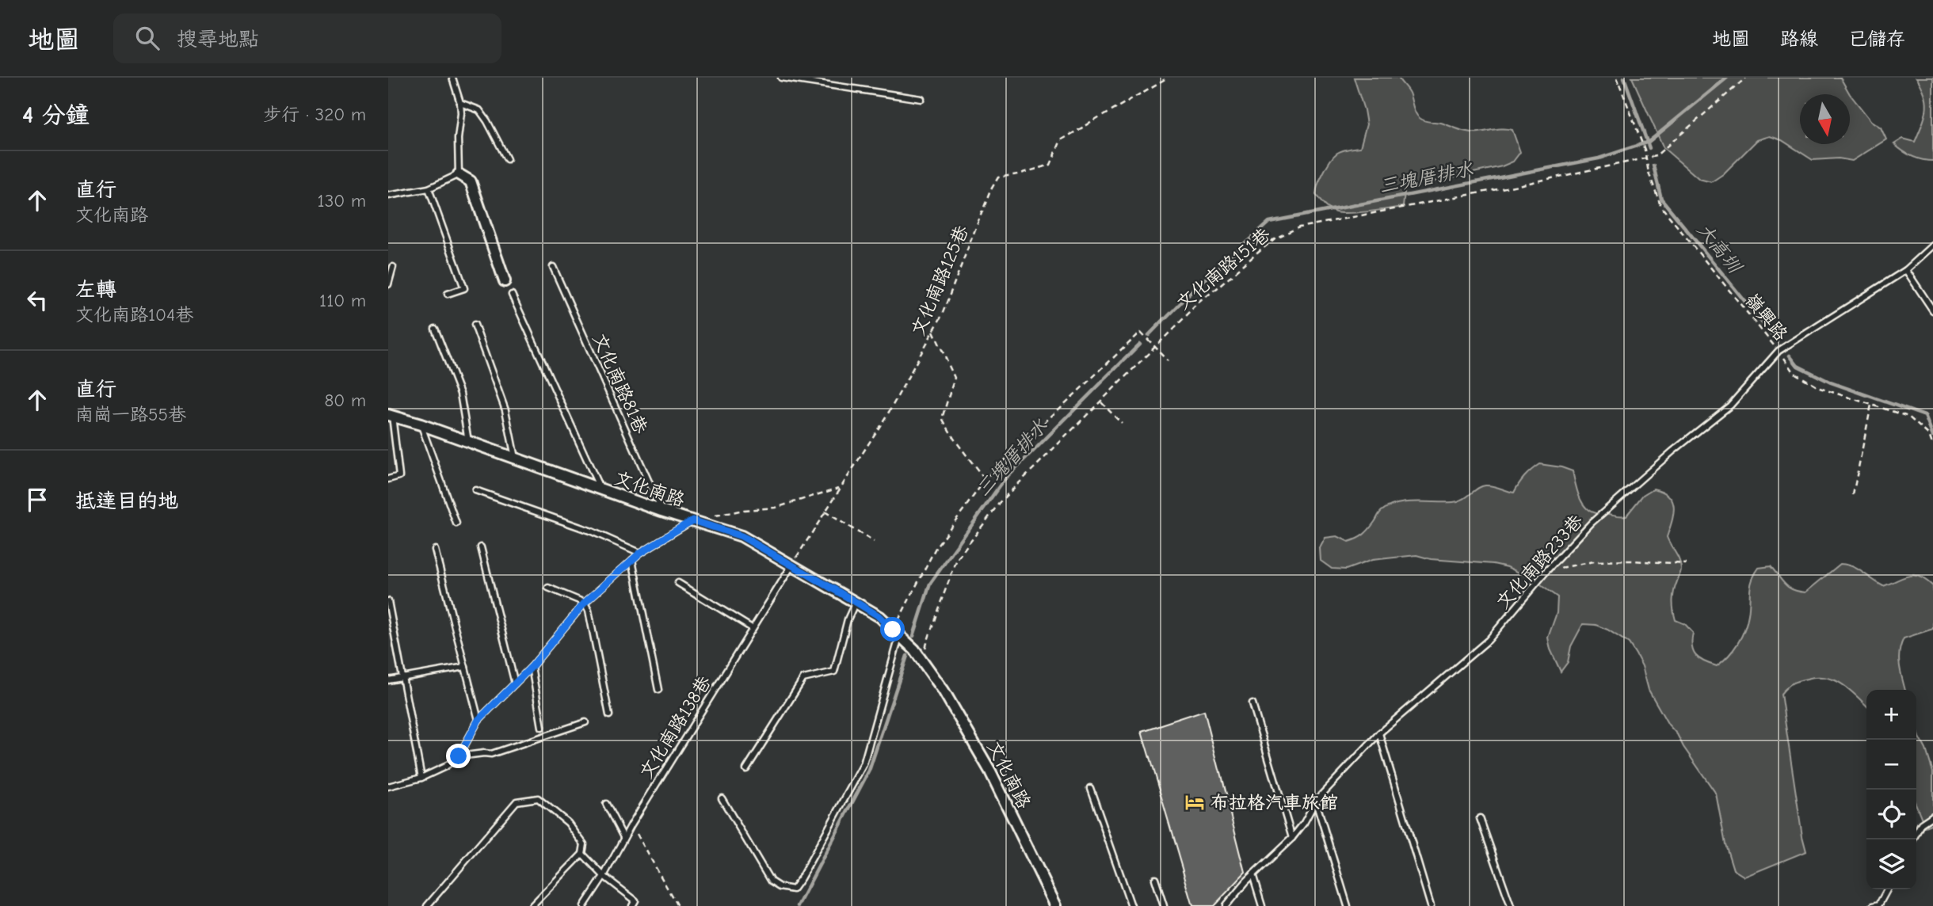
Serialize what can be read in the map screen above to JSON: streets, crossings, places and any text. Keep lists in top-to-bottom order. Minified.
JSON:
{"streets":{"street":["文化南路"],"lane":["文化南路81巷","文化南路233巷","文化南路138巷"],"path":["文化南路151巷","文化南路125巷","嶺興路"]},"crossings":[["文化南路151巷","文化南路"],["文化南路125巷","文化南路"],["文化南路125巷","文化南路138巷"],["嶺興路","文化南路233巷"],["文化南路81巷","文化南路"],["文化南路","文化南路138巷"]],"water":["三塊厝排水","大高圳"],"places":{"hotel":["布拉格汽車旅館"]},"north":"bottom","page":{"header":"地圖","search":"搜尋地點","nav":["地圖","路線","已儲存"],"heading":["4 分鐘","步行 · 320 m"],"list":[["直行","文化南路","130 m"],["左轉","文化南路104巷","110 m"],["直行","南崗一路55巷","80 m"],"抵達目的地"],"map_buttons":["+","−"]}}
